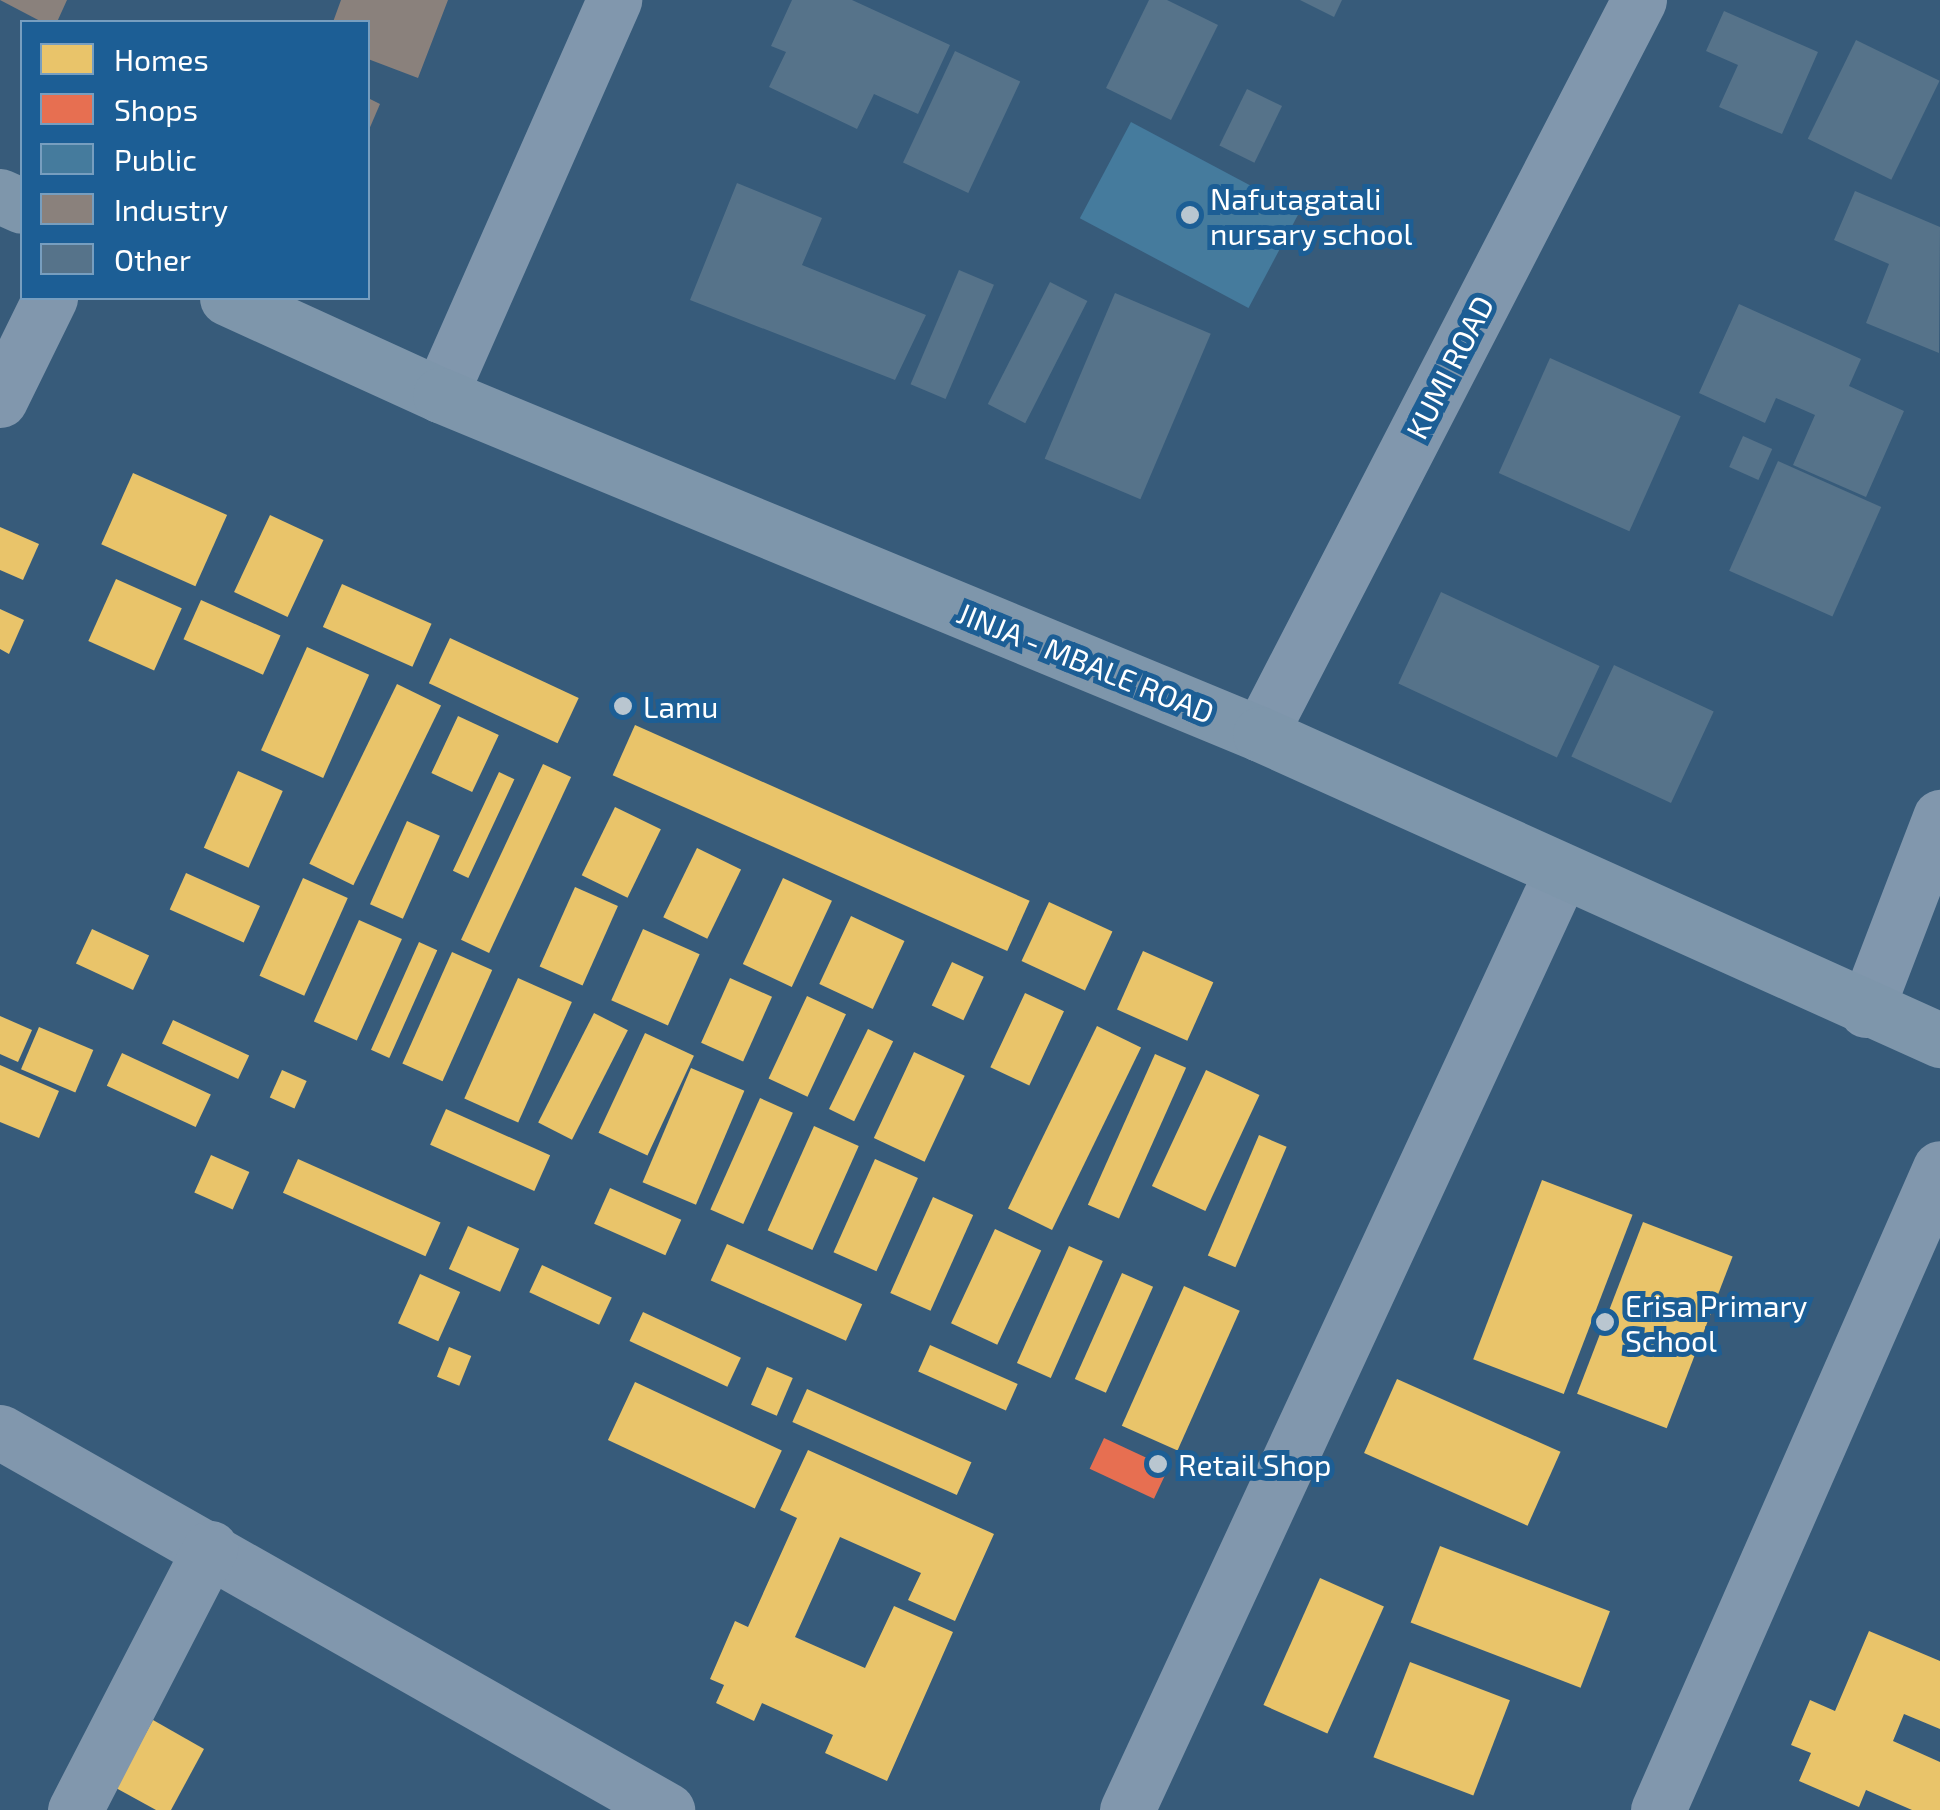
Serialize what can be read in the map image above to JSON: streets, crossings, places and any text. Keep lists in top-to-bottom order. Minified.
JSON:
{"streets":{"main road":["JINJA - MBALE ROAD"],"street":["KUMI ROAD"]},"crossings":[["KUMI ROAD","JINJA - MBALE ROAD"]],"places":["Nafutagatali nursary school","Lamu","Erisa Primary School","Retail Shop"],"legend":["Homes","Shops","Public","Industry","Other"]}
